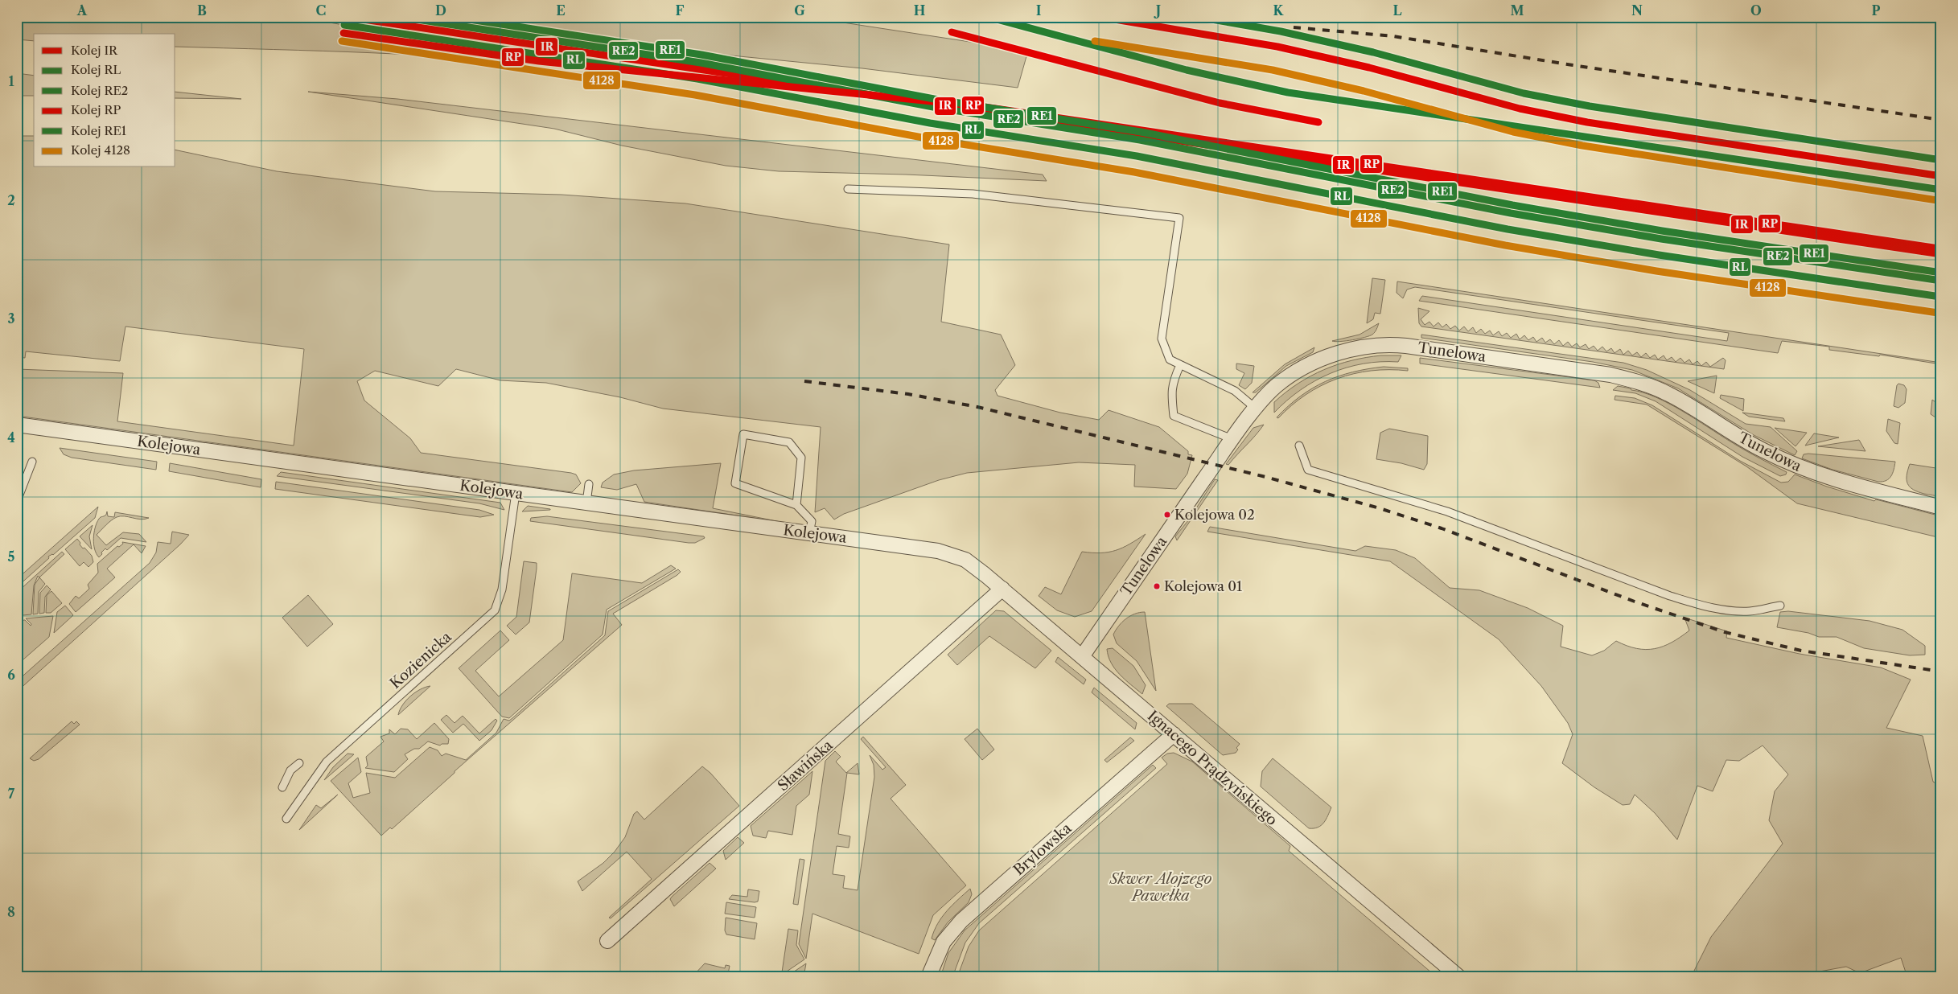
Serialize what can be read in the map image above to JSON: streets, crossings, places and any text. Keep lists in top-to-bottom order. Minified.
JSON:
{"streets":{"street":["Tunelowa","Kolejowa","Sławińska","Ignacego Prądzyńskiego","Brylowska"],"lane":["Kozienicka"]},"crossings":[["Tunelowa","Ignacego Prądzyńskiego"],["Kolejowa","Kozienicka"],["Kolejowa","Ignacego Prądzyńskiego"],["Sławińska","Ignacego Prądzyńskiego"],["Ignacego Prądzyńskiego","Brylowska"]],"parks":["Skwer Alojzego Pawełka"],"places":["Kolejowa 02","Kolejowa 01"],"lines":["rail line IR","rail line RE2","rail line RE1","rail line RL","rail line RP","rail line 4128"],"legend":["Kolej IR","Kolej RL","Kolej RE2","Kolej RP","Kolej RE1","Kolej 4128"],"grid":{"columns":["A","B","C","D","E","F","G","H","I","J","K","L","M","N","O","P"],"rows":["1","2","3","4","5","6","7","8"]}}
